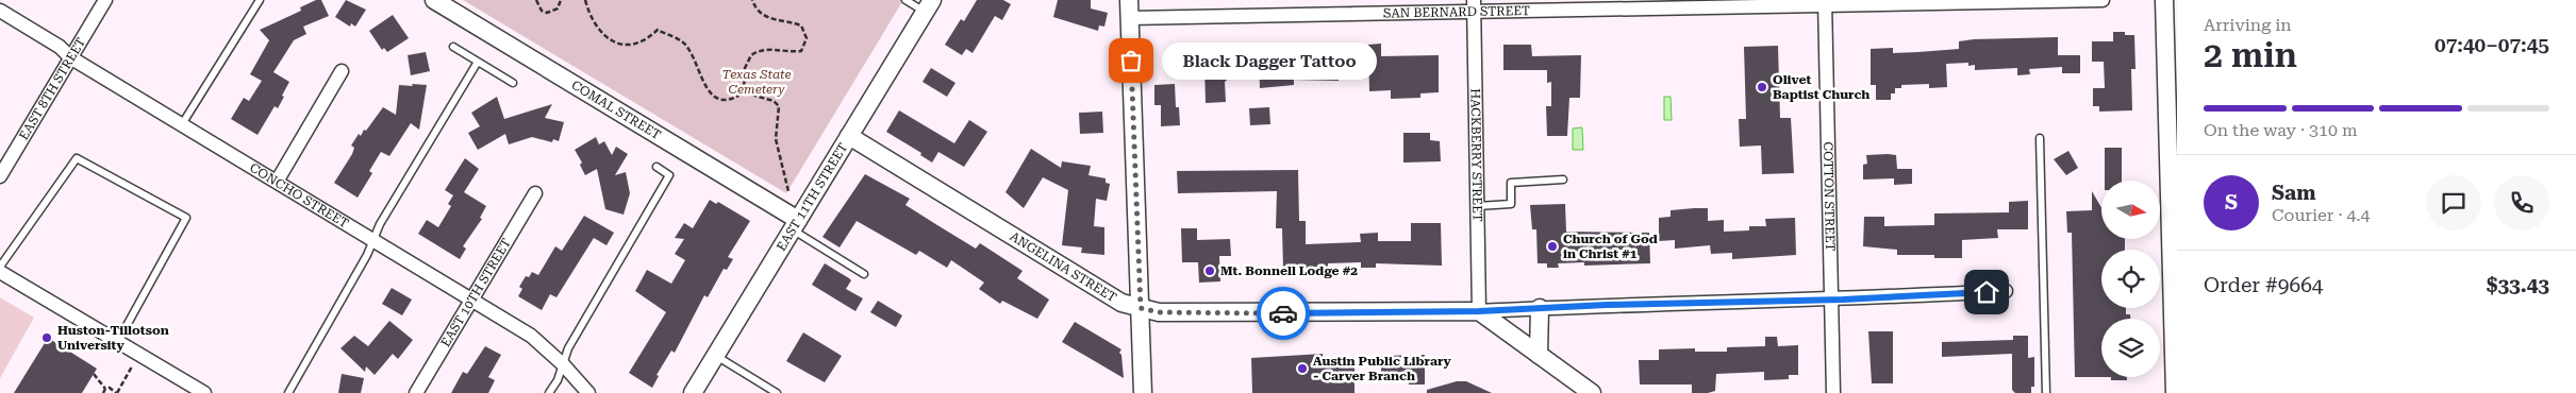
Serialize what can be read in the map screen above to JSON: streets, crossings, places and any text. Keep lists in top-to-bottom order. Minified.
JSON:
{"streets":{"street":["SAN BERNARD STREET","EAST 8TH STREET","COMAL STREET","HACKBERRY STREET","CONCHO STREET","EAST 11TH STREET","COTTON STREET","ANGELINA STREET","EAST 10TH STREET"]},"crossings":[["SAN BERNARD STREET","HACKBERRY STREET"],["SAN BERNARD STREET","COTTON STREET"],["EAST 8TH STREET","CONCHO STREET"],["COMAL STREET","EAST 11TH STREET"],["HACKBERRY STREET","ANGELINA STREET"],["CONCHO STREET","EAST 10TH STREET"],["EAST 11TH STREET","ANGELINA STREET"],["COTTON STREET","ANGELINA STREET"]],"parks":["Texas State Cemetery"],"places":["Black Dagger Tattoo","Olivet Baptist Church","Church of God in Christ #1","Mt. Bonnell Lodge #2","Huston-Tillotson University","Austin Public Library - Carver Branch"],"north":"right","page":{"heading":["2 min","Arriving in","07:40–07:45"],"panel":["Sam","Courier · 4.4","Order #9664","$33.43"],"bubble":"Black Dagger Tattoo","bar":"On the way · 310 m","round":"S"}}
